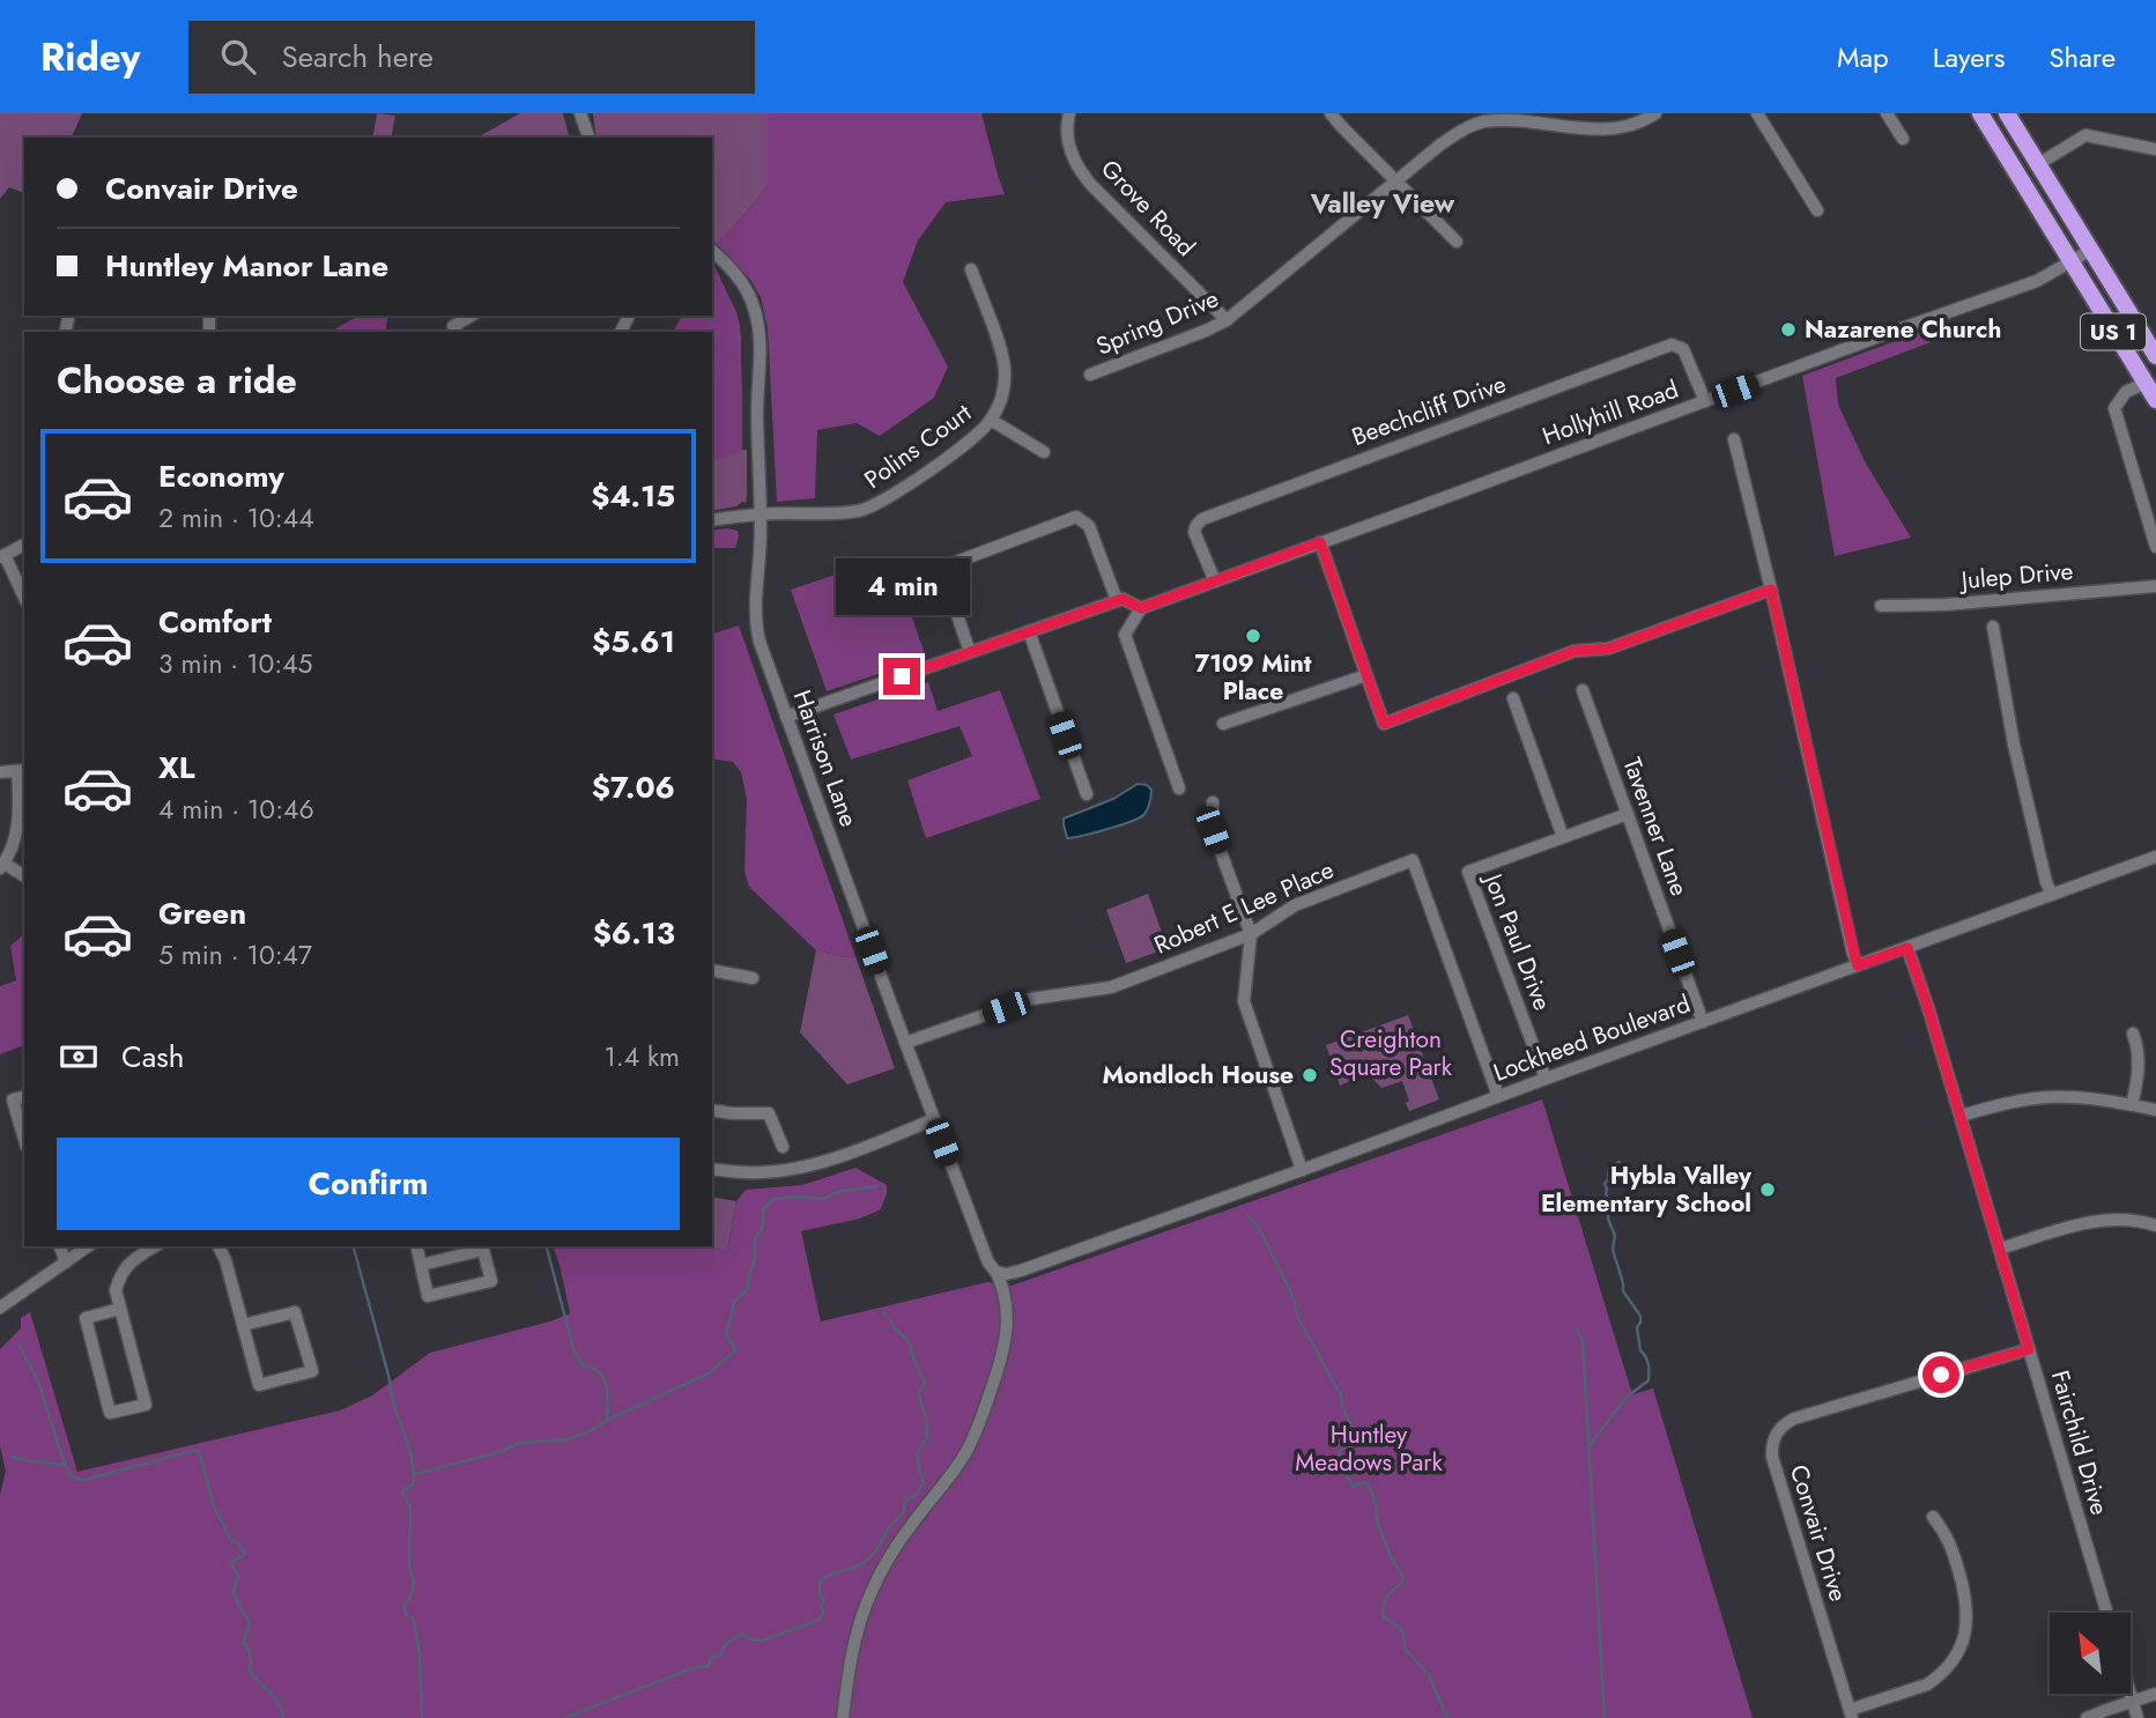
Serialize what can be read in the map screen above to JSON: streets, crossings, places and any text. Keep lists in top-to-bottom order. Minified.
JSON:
{"streets":{"highway":["US 1"],"street":["Grove Road","Spring Drive","Beechcliff Drive","Hollyhill Road","Polins Court","Julep Drive","Harrison Lane","Tavenner Lane","Robert E Lee Place","Jon Paul Drive","Lockheed Boulevard","Fairchild Drive","Convair Drive"]},"crossings":[["Grove Road","Spring Drive"],["US 1","Hollyhill Road"],["Beechcliff Drive","Hollyhill Road"],["Polins Court","Harrison Lane"],["Harrison Lane","Robert E Lee Place"],["Harrison Lane","Lockheed Boulevard"],["Tavenner Lane","Jon Paul Drive"],["Tavenner Lane","Lockheed Boulevard"],["Robert E Lee Place","Lockheed Boulevard"],["Jon Paul Drive","Lockheed Boulevard"],["Lockheed Boulevard","Fairchild Drive"],["Fairchild Drive","Convair Drive"]],"districts":["Valley View"],"parks":["Creighton Square Park","Huntley Meadows Park"],"places":["Nazarene Church","7109 Mint Place","Mondloch House","Hybla Valley Elementary School"],"north":"top left","page":{"header":"Ridey","search":"Search here","nav":["Map","Layers","Share"],"banner":["Convair Drive","Huntley Manor Lane"],"heading":"Choose a ride","list":[{"name":"Economy","note":"2 min · 10:44","value":"$4.15"},{"name":"Comfort","note":"3 min · 10:45","value":"$5.61"},{"name":"XL","note":"4 min · 10:46","value":"$7.06"},{"name":"Green","note":"5 min · 10:47","value":"$6.13"}],"bubble":"4 min","pay":["Cash","1.4 km"],"buttons":"Confirm"}}
